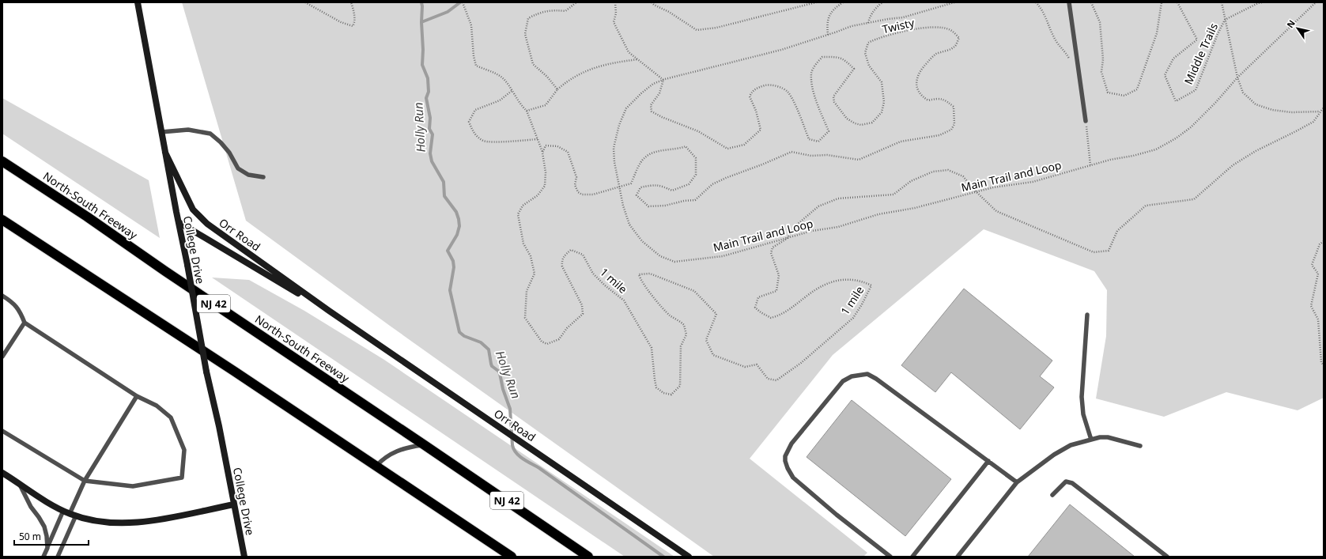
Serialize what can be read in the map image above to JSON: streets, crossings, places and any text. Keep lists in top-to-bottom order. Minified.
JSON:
{"streets":{"highway":["North-South Freeway","NJ 42"],"street":["Orr Road","College Drive"],"path":["Twisty","Middle Trails","Main Trail and Loop","1 mile"]},"crossings":[["Twisty","Main Trail and Loop"],["Main Trail and Loop","1 mile"],["Orr Road","College Drive"]],"water":["Holly Run"],"scale_bar":"50 m","north":"top left"}
